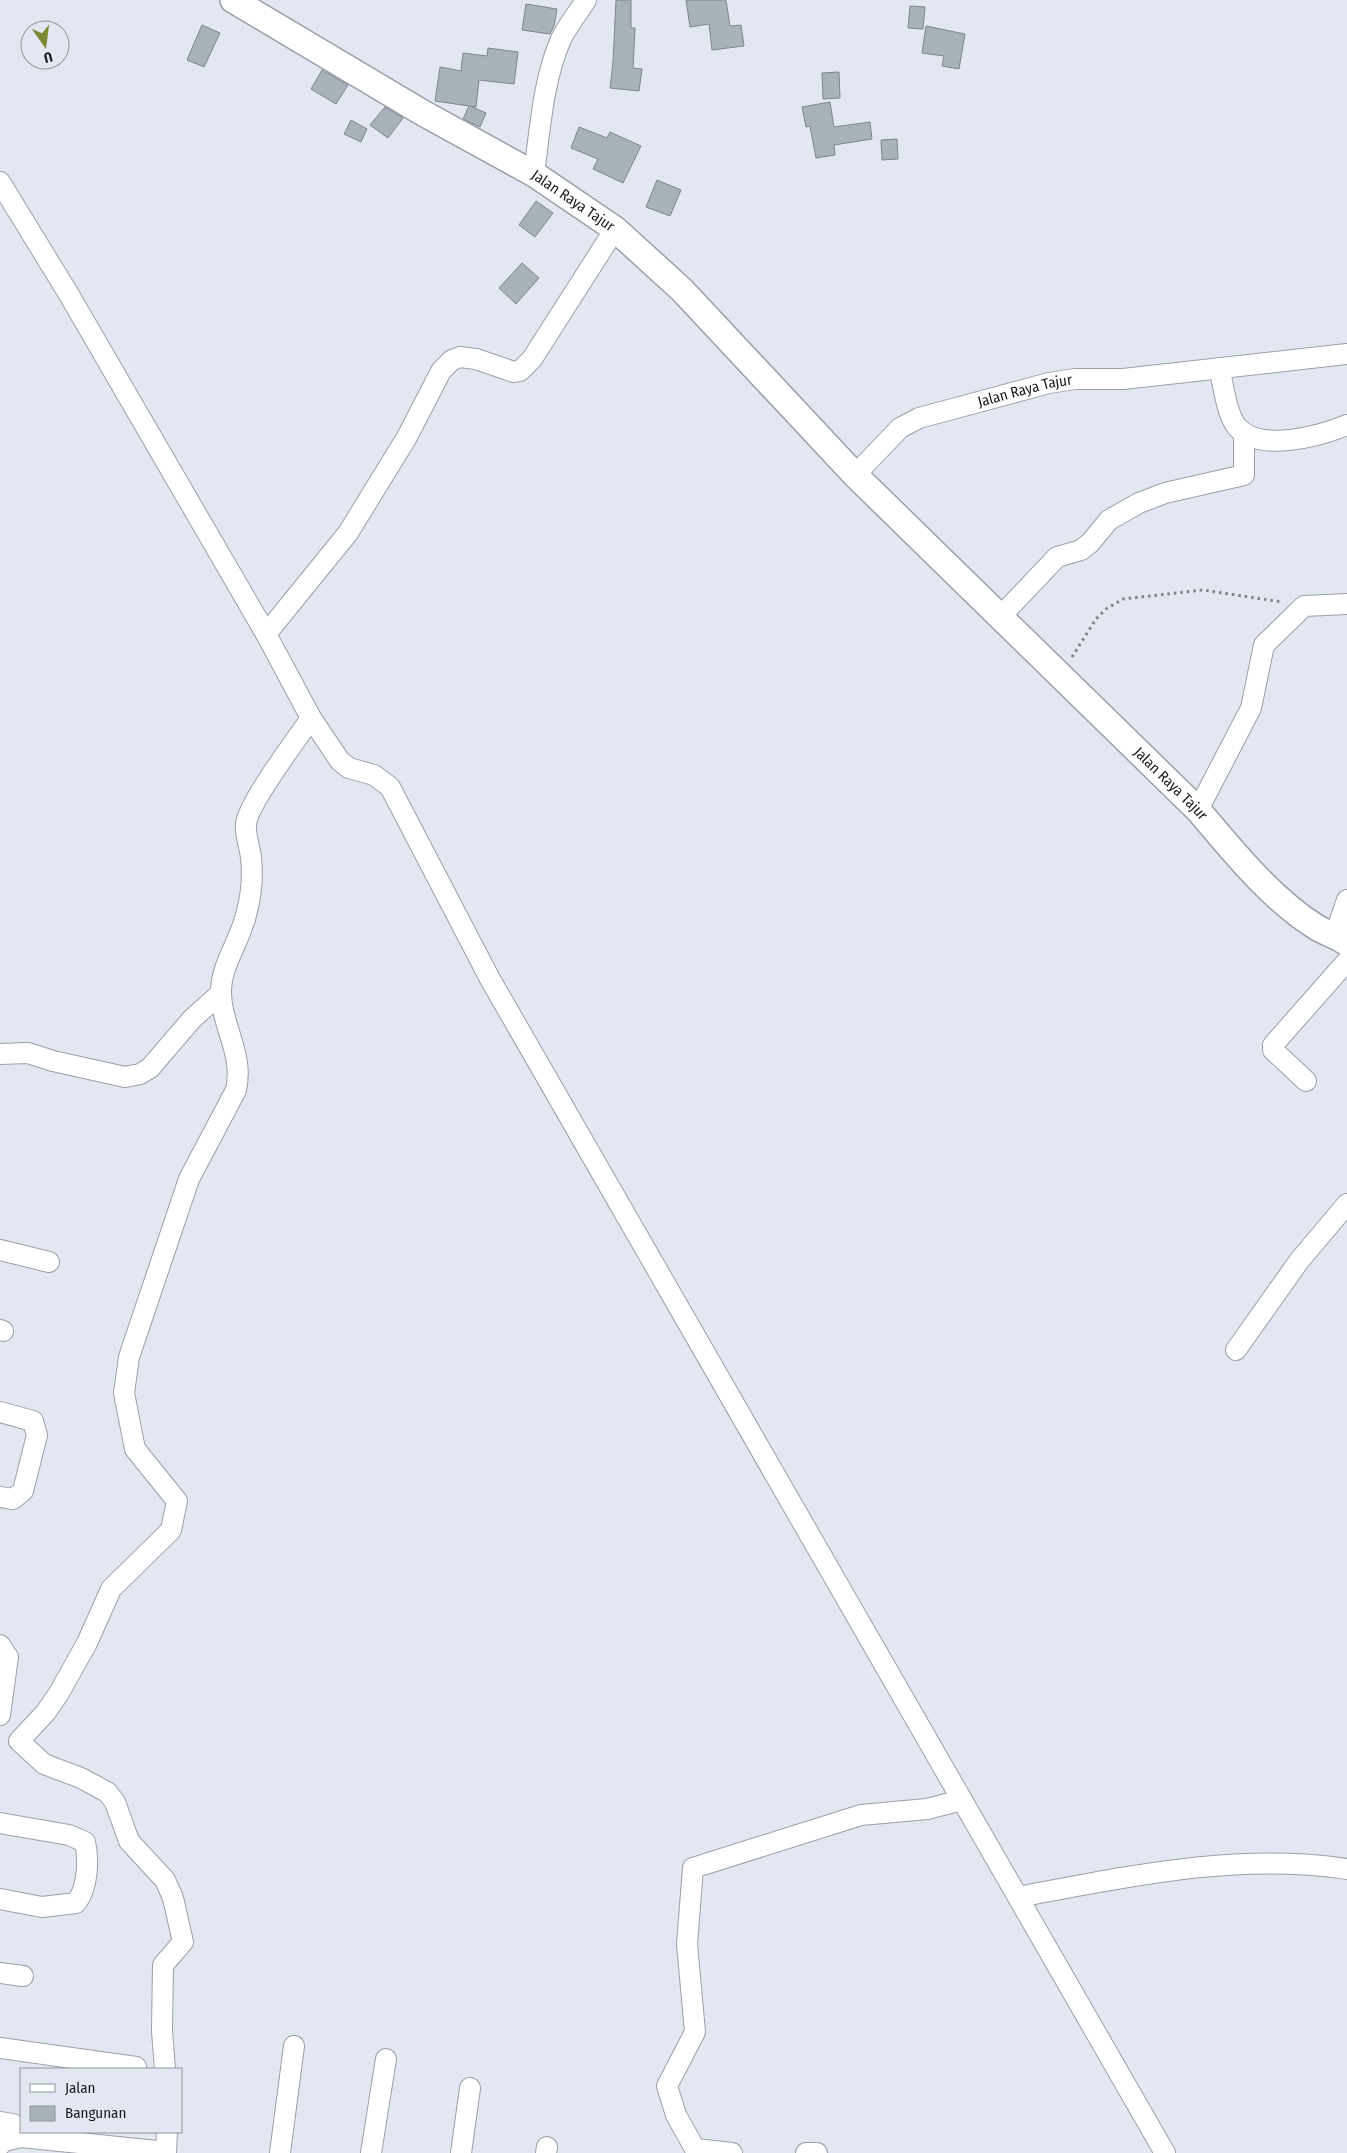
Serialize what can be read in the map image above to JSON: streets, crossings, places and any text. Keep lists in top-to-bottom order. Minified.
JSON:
{"streets":{"main road":["Jalan Raya Tajur"]},"legend":["Jalan","Bangunan"],"north":"bottom"}
